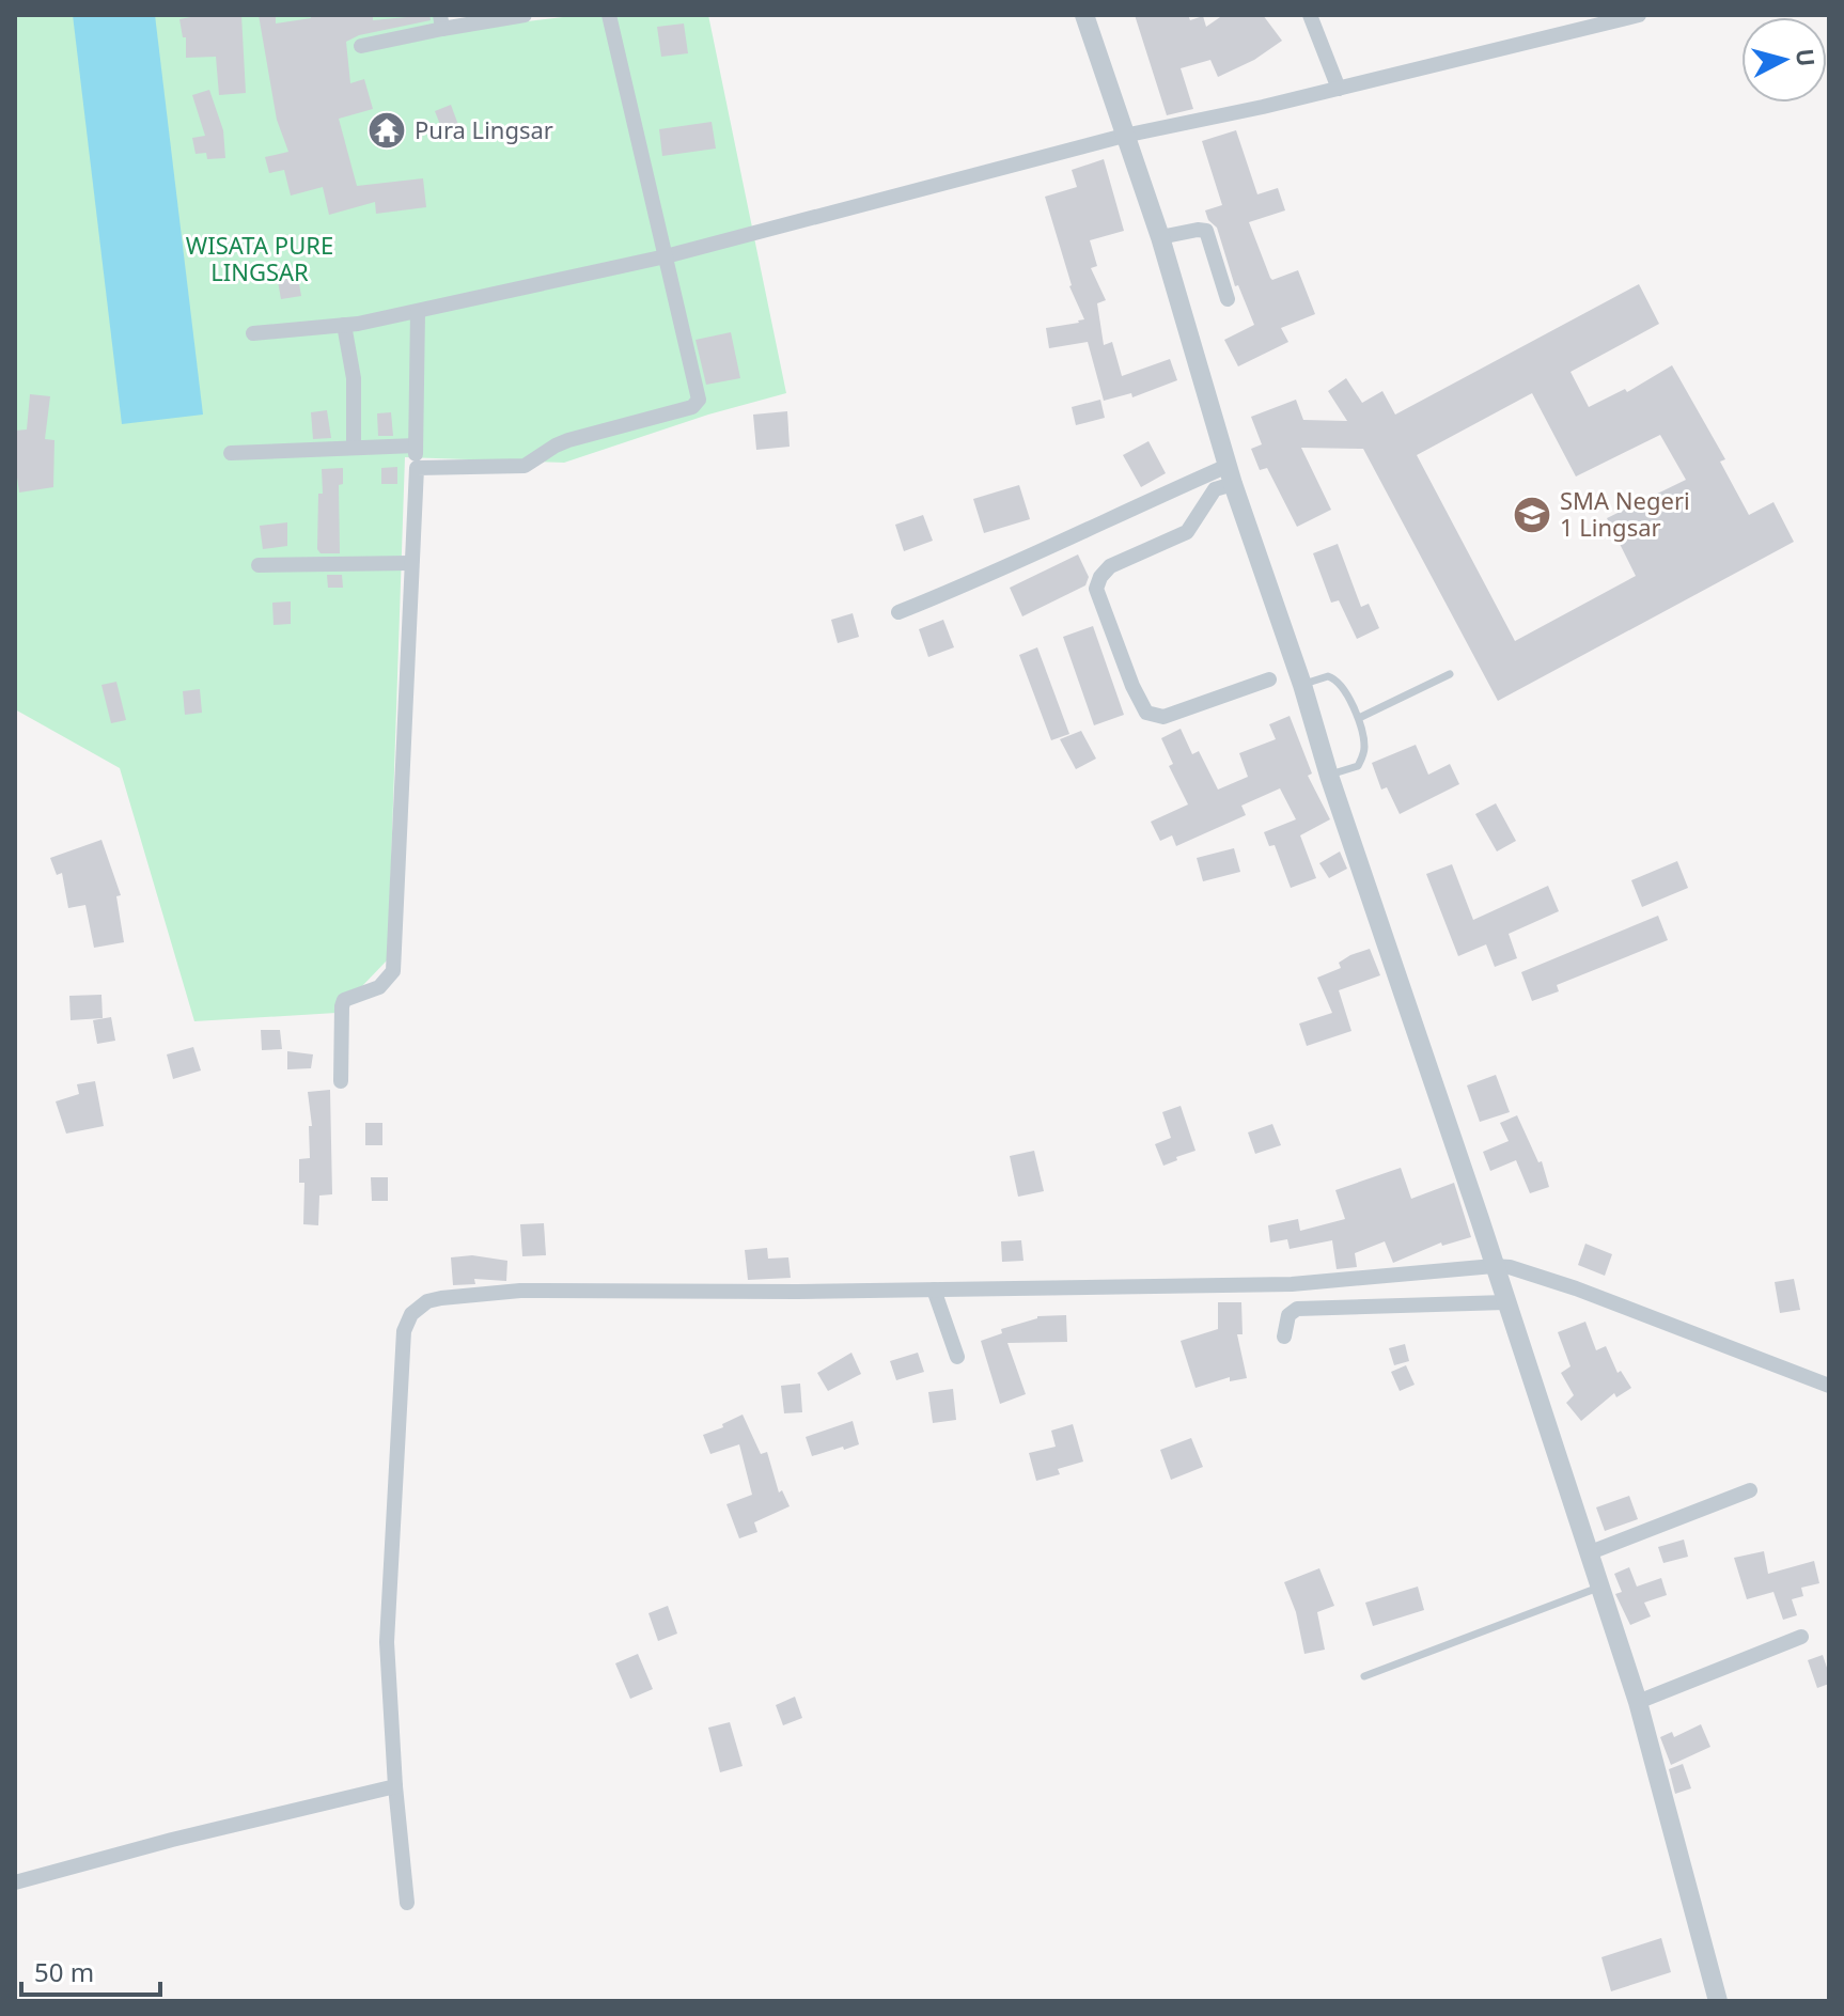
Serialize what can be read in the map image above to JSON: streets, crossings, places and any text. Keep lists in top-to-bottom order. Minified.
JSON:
{"parks":["WISATA PURE LINGSAR"],"places":{"temple":["Pura Lingsar"],"school or university":["SMA Negeri 1 Lingsar"]},"scale_bar":"50 m","north":"right"}
